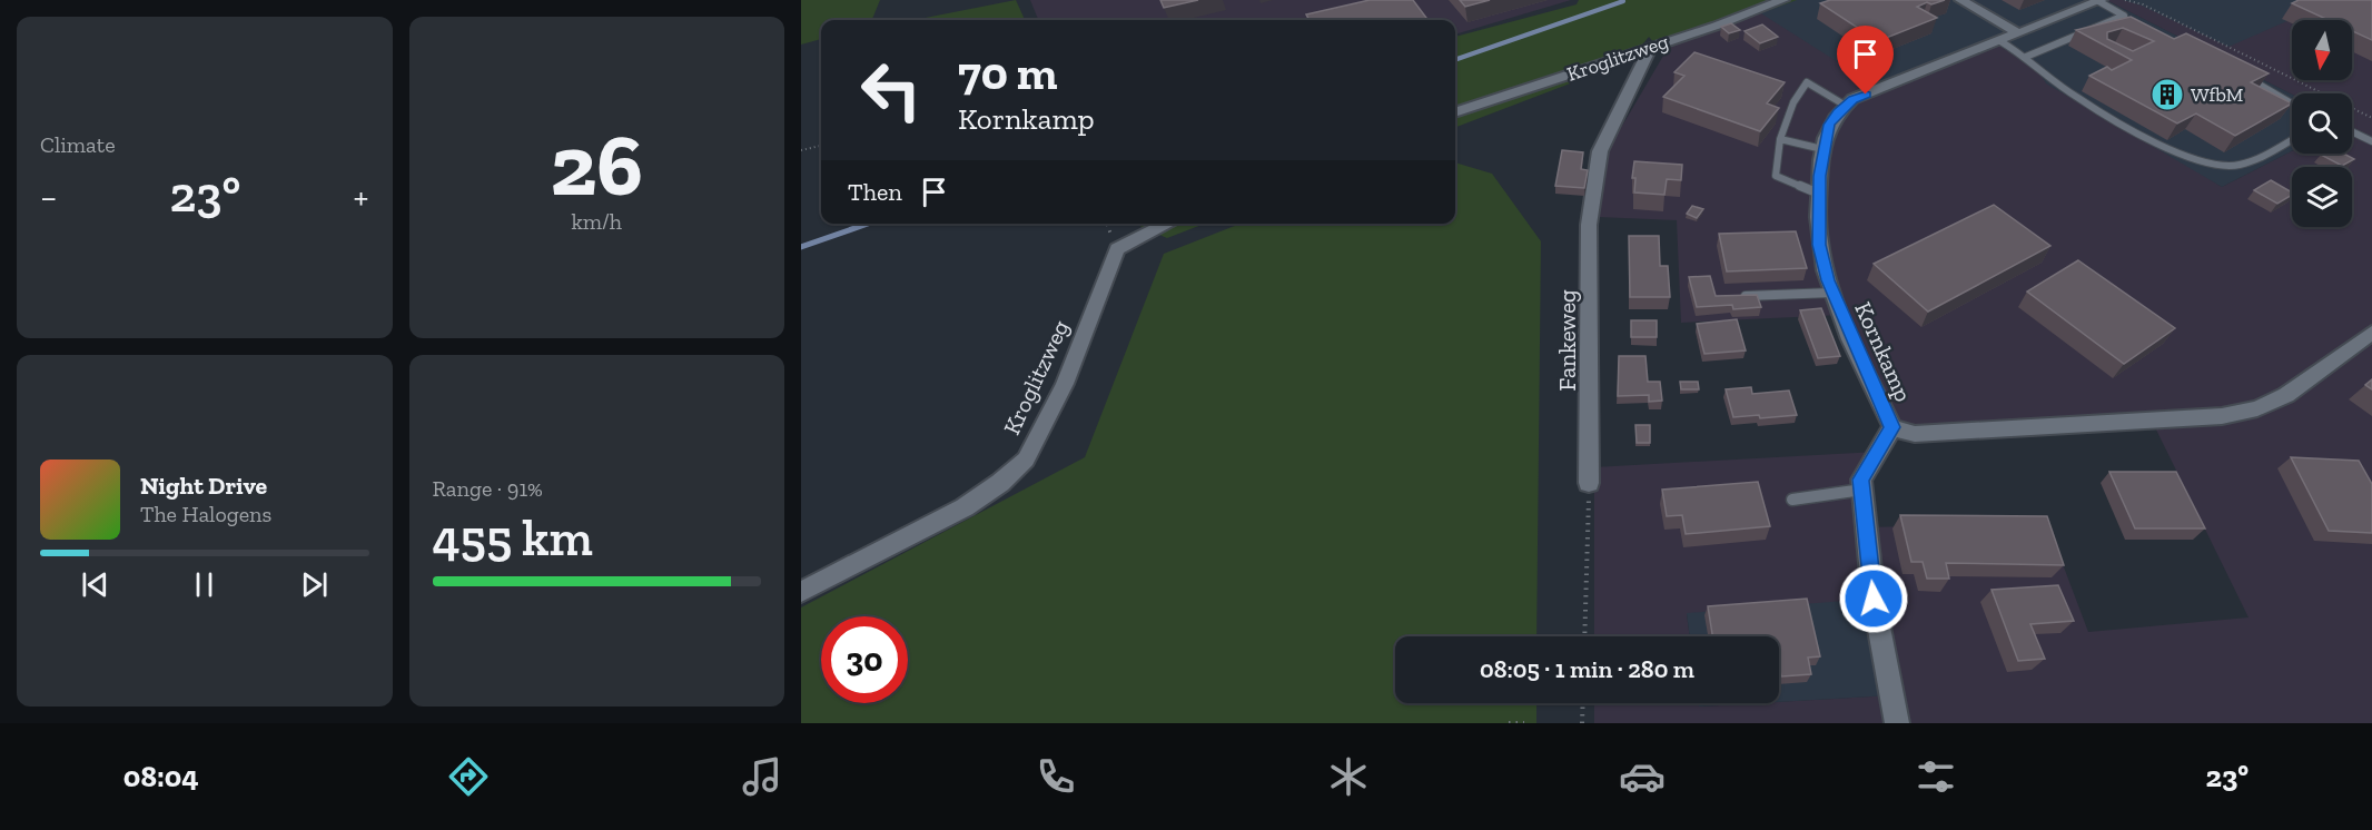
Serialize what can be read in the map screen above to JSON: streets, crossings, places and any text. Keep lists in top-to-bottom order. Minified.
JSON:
{"streets":{"street":["Kroglitzweg","Fankeweg","Kornkamp"]},"crossings":[["Kroglitzweg","Fankeweg"]],"places":{"building":["WfbM"]},"north":"bottom","page":{"tile":["Climate",["26","km/h"],["Range · 91%","455 km"]],"turn":["70 m","Kornkamp"],"then":"Then","heat":["−","23°","+"],"song":["Night Drive","The Halogens"],"limit":"30","trip":"08:05 · 1 min · 280 m","tabs":["08:04","23°"]}}
